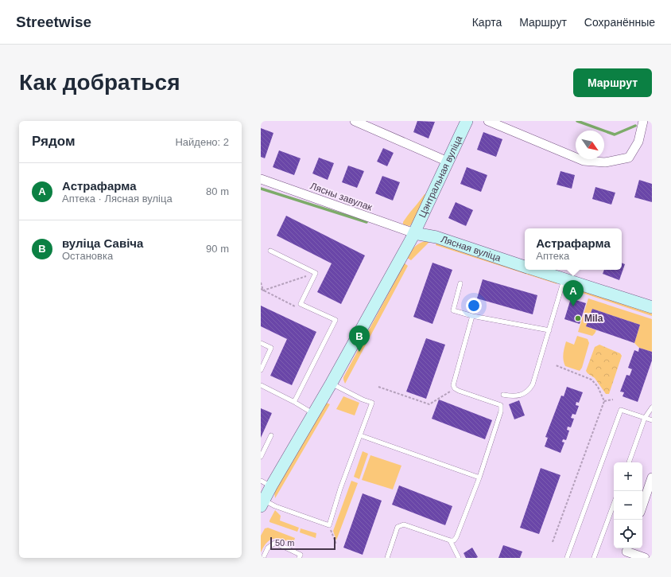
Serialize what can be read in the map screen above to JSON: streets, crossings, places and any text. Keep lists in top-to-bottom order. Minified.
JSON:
{"streets":{"street":["Цэнтральная вуліца","Лясны завулак","Лясная вуліца"]},"crossings":[["Цэнтральная вуліца","Лясны завулак"],["Цэнтральная вуліца","Лясная вуліца"],["Лясны завулак","Лясная вуліца"]],"places":["Mila"],"scale_bar":"50 m","north":"bottom right","page":{"header":"Streetwise","nav":["Карта","Маршрут","Сохранённые"],"buttons":"Маршрут","title":"Как добраться","heading":["Рядом","Найдено: 2"],"list":[{"mark":"A","name":"Астрафарма","note":"Аптека · Лясная вуліца","value":"80 m"},{"mark":"B","name":"вуліца Савіча","note":"Остановка","value":"90 m"}],"popup":["Астрафарма","Аптека"],"pins":["A","B"],"map_buttons":["+","−"],"scale":"50 m"}}
